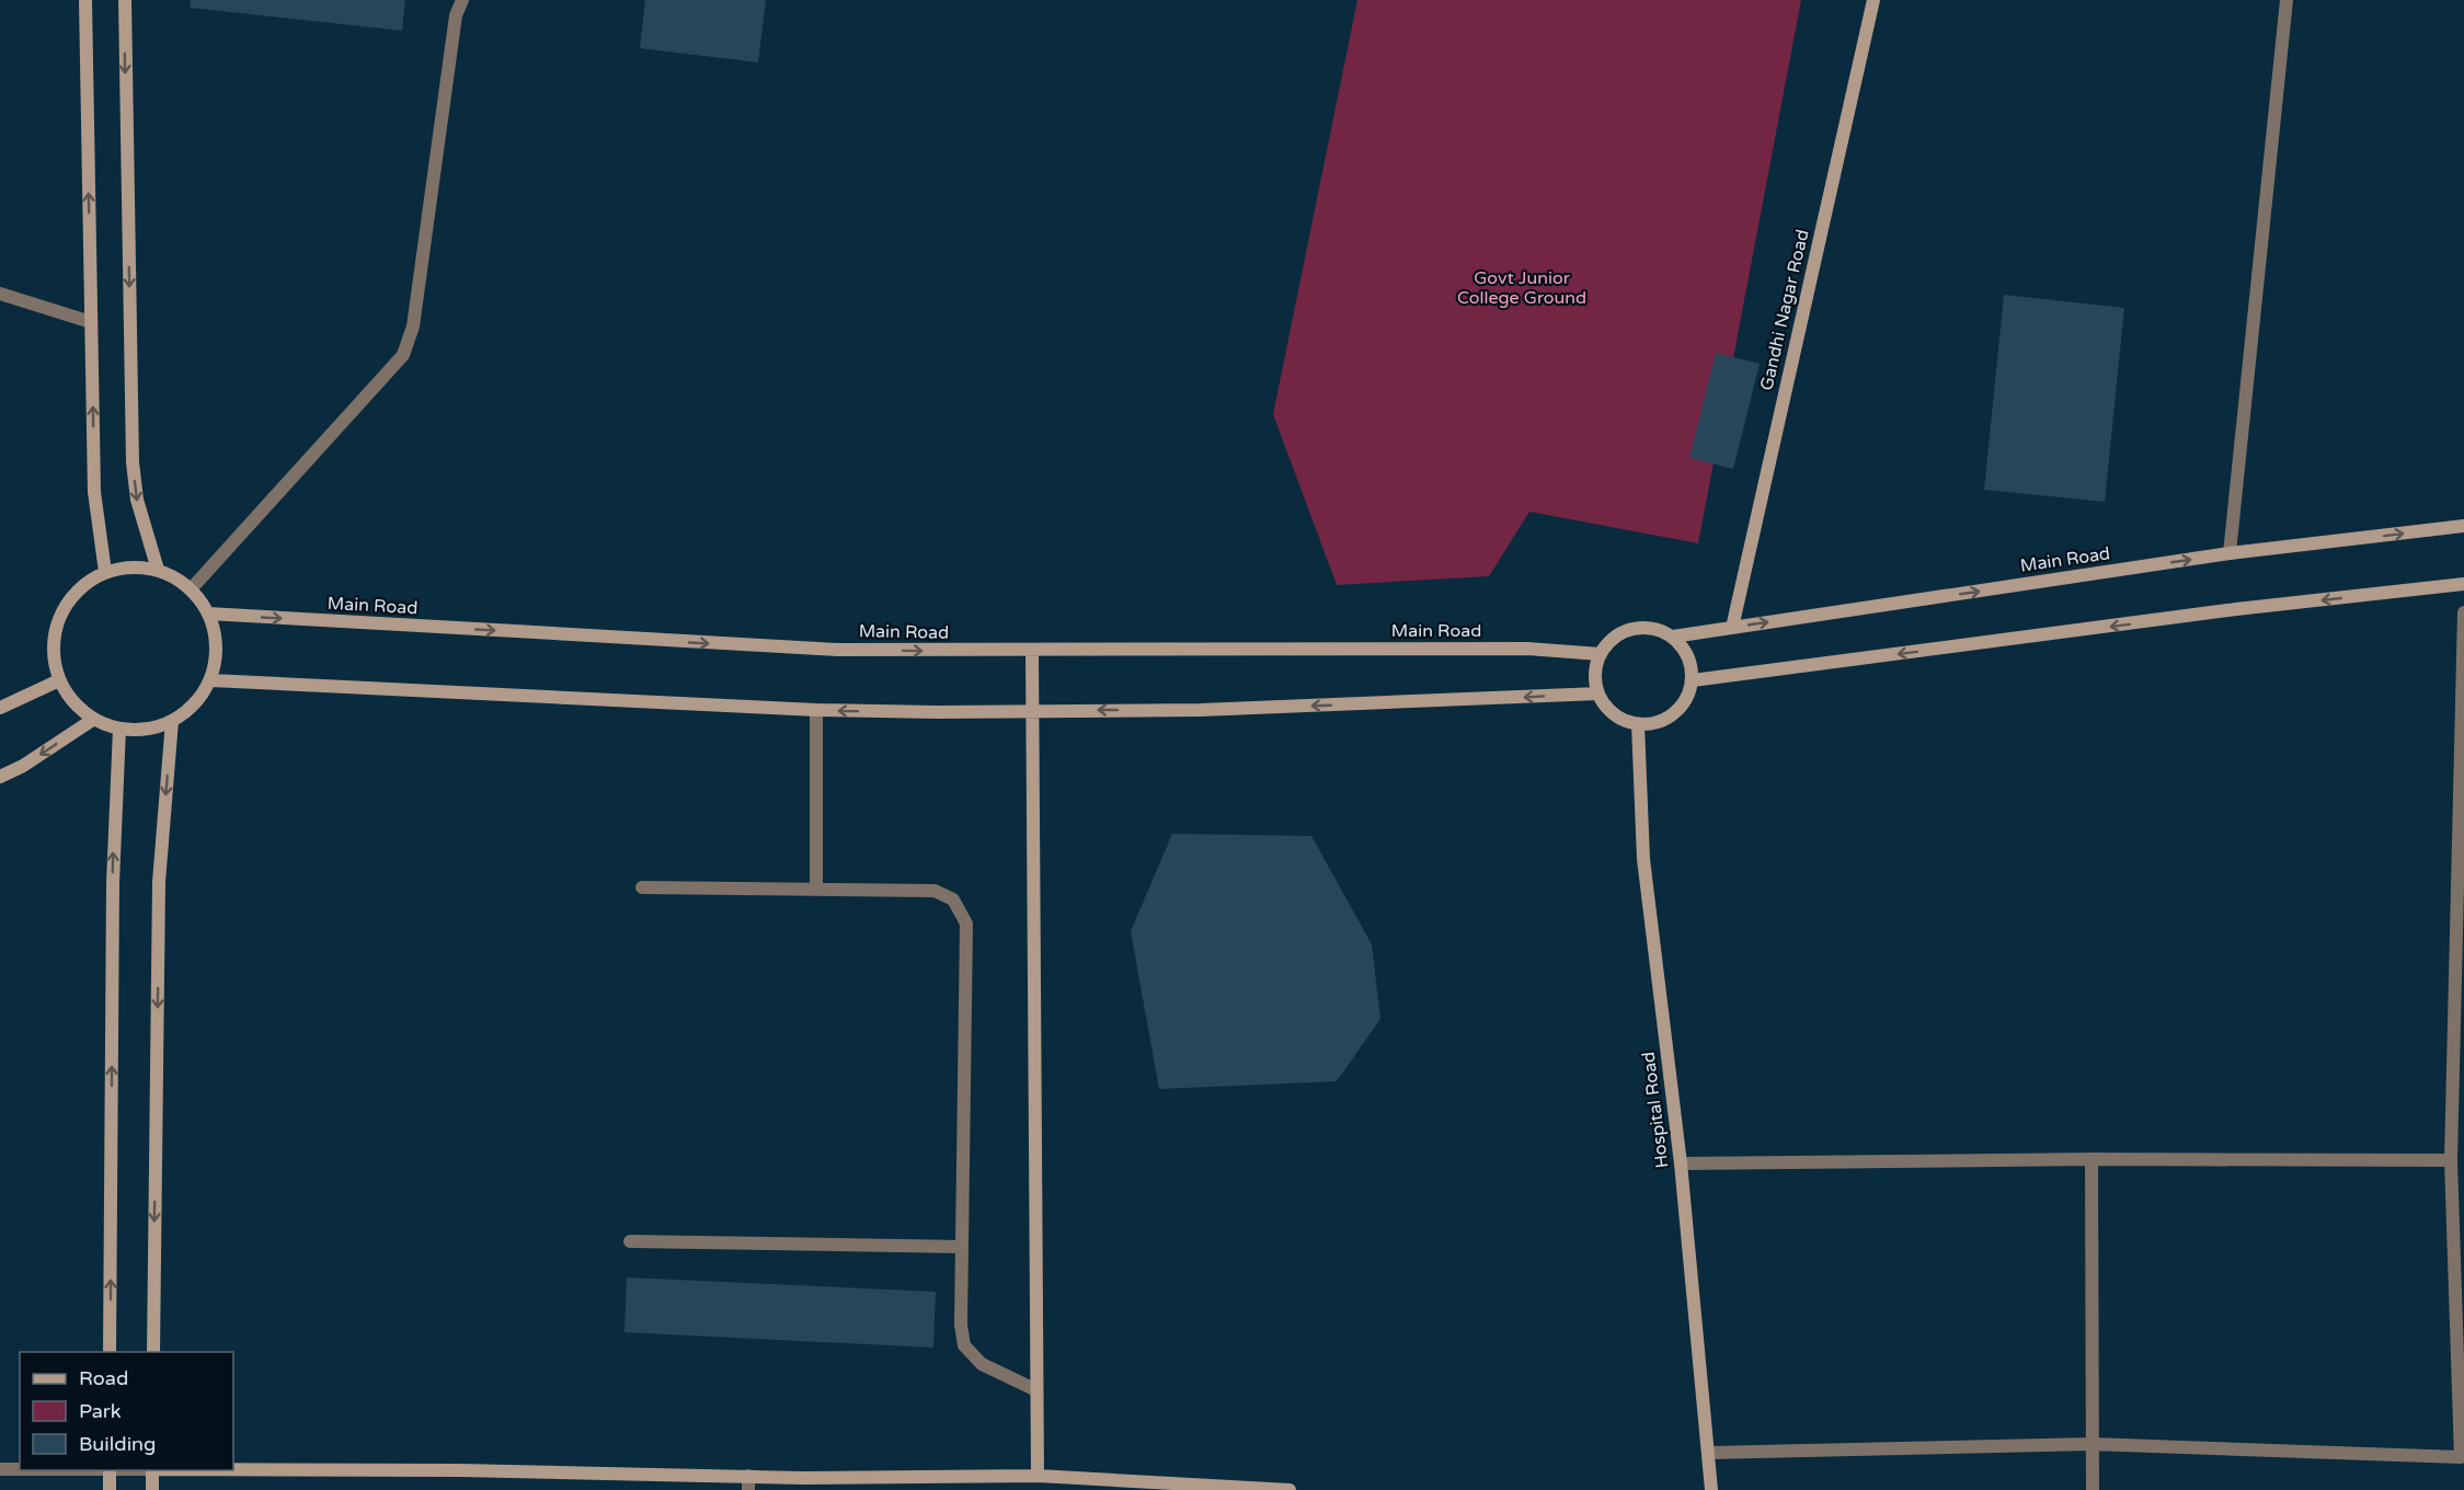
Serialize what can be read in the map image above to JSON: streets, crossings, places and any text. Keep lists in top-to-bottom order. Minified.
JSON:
{"streets":{"street":["Gandhi Nagar Road","Main Road","Hospital Road"]},"crossings":[["Gandhi Nagar Road","Main Road"],["Main Road","Hospital Road"]],"parks":["Govt Junior College Ground"],"legend":["Road","Park","Building"]}
